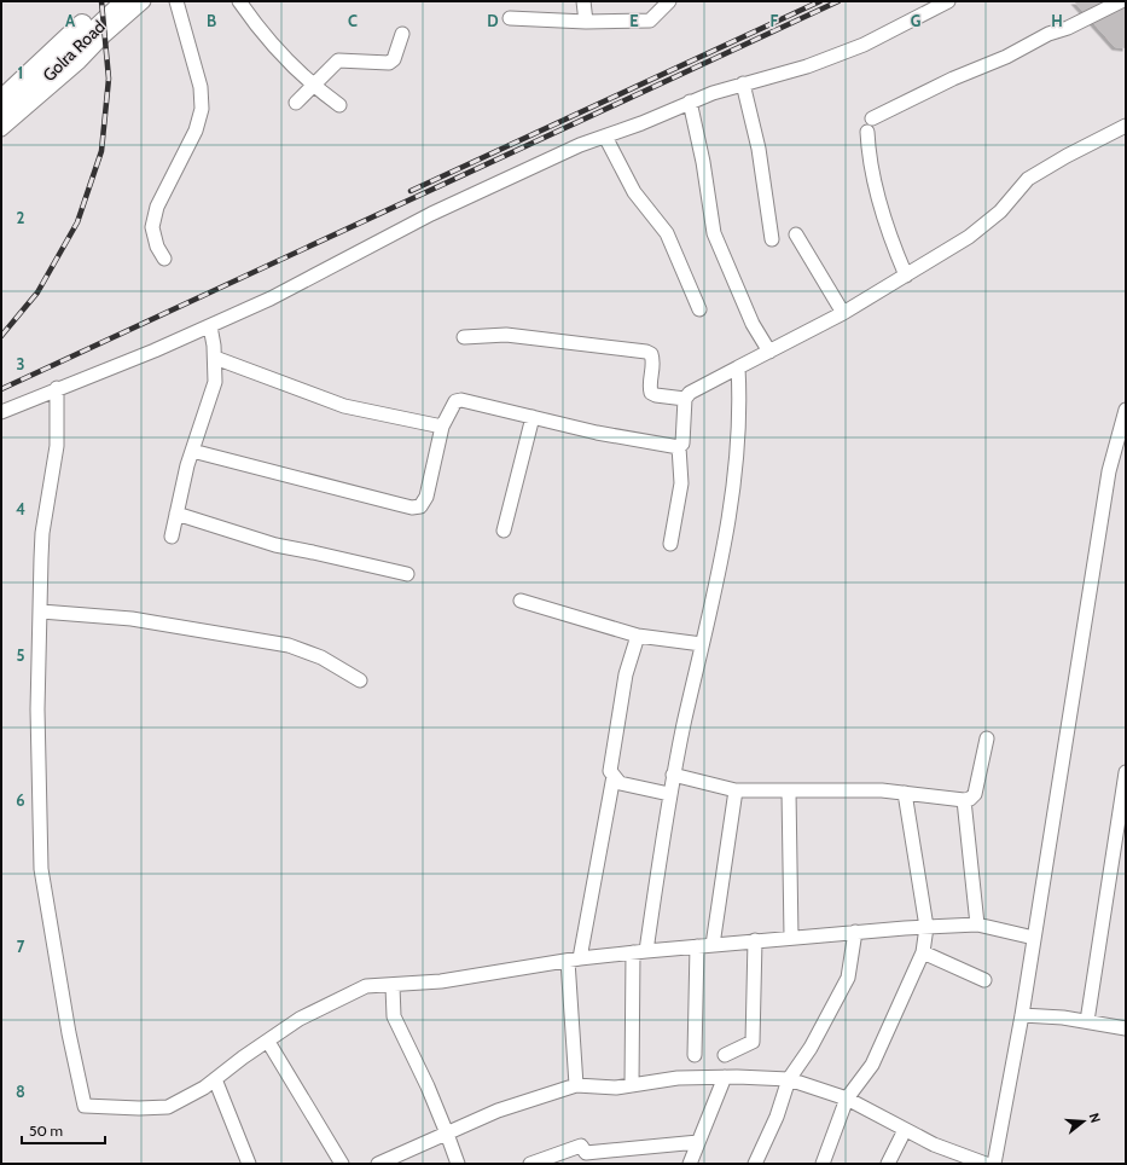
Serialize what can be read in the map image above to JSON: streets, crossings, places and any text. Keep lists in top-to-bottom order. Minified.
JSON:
{"streets":{"main road":["Golra Road"]},"scale_bar":"50 m","north":"right","grid":{"columns":["A","B","C","D","E","F","G","H"],"rows":["1","2","3","4","5","6","7","8"]}}
